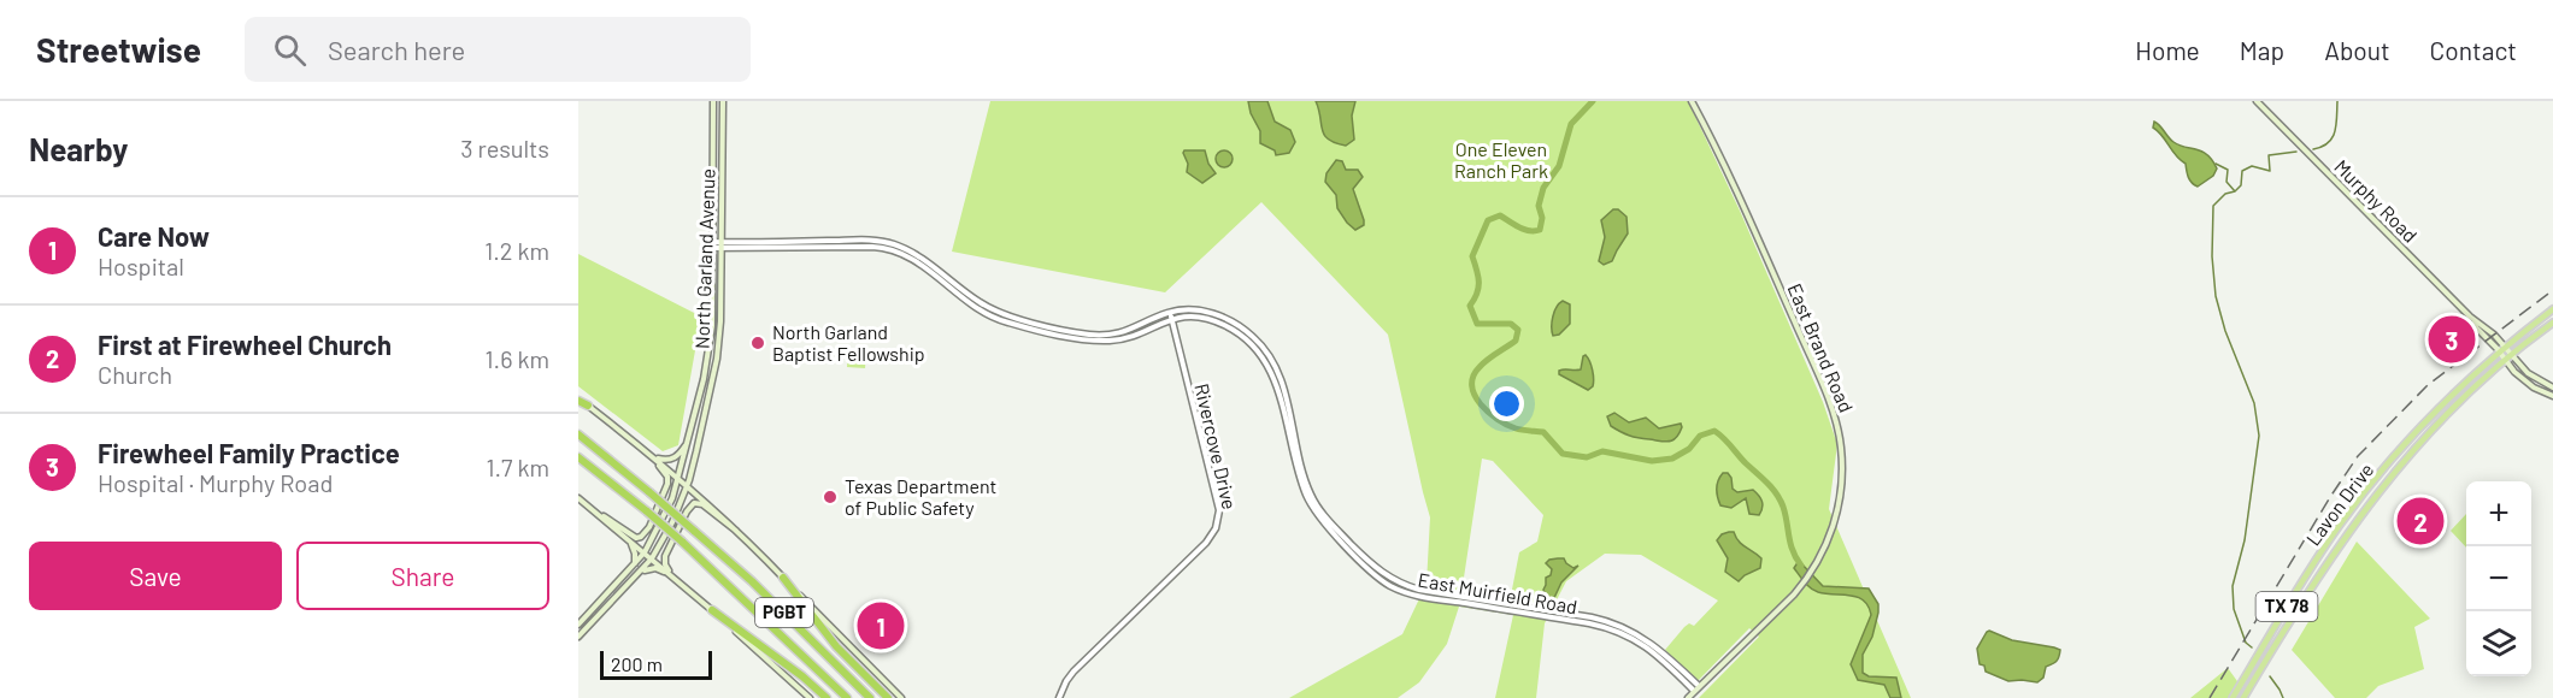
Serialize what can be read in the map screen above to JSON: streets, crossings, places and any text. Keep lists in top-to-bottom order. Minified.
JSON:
{"streets":{"highway":["PGBT"],"main road":["Murphy Road","North Garland Avenue","East Brand Road","Lavon Drive","TX 78"],"street":["Rivercove Drive","East Muirfield Road"]},"crossings":[["Murphy Road","Lavon Drive"],["Murphy Road","TX 78"],["East Brand Road","East Muirfield Road"],["Rivercove Drive","East Muirfield Road"],["Lavon Drive","TX 78"]],"parks":["One Eleven Ranch Park"],"places":["North Garland Baptist Fellowship","Texas Department of Public Safety"],"scale_bar":"200 m","page":{"header":"Streetwise","search":"Search here","nav":["Home","Map","About","Contact"],"heading":["Nearby","3 results"],"list":[{"mark":"1","name":"Care Now","note":"Hospital","value":"1.2 km"},{"mark":"2","name":"First at Firewheel Church","note":"Church","value":"1.6 km"},{"mark":"3","name":"Firewheel Family Practice","note":"Hospital · Murphy Road","value":"1.7 km"}],"pins":["3","2","1"],"map_buttons":["+","−"],"buttons":["Save","Share"],"scale":"200 m"}}
